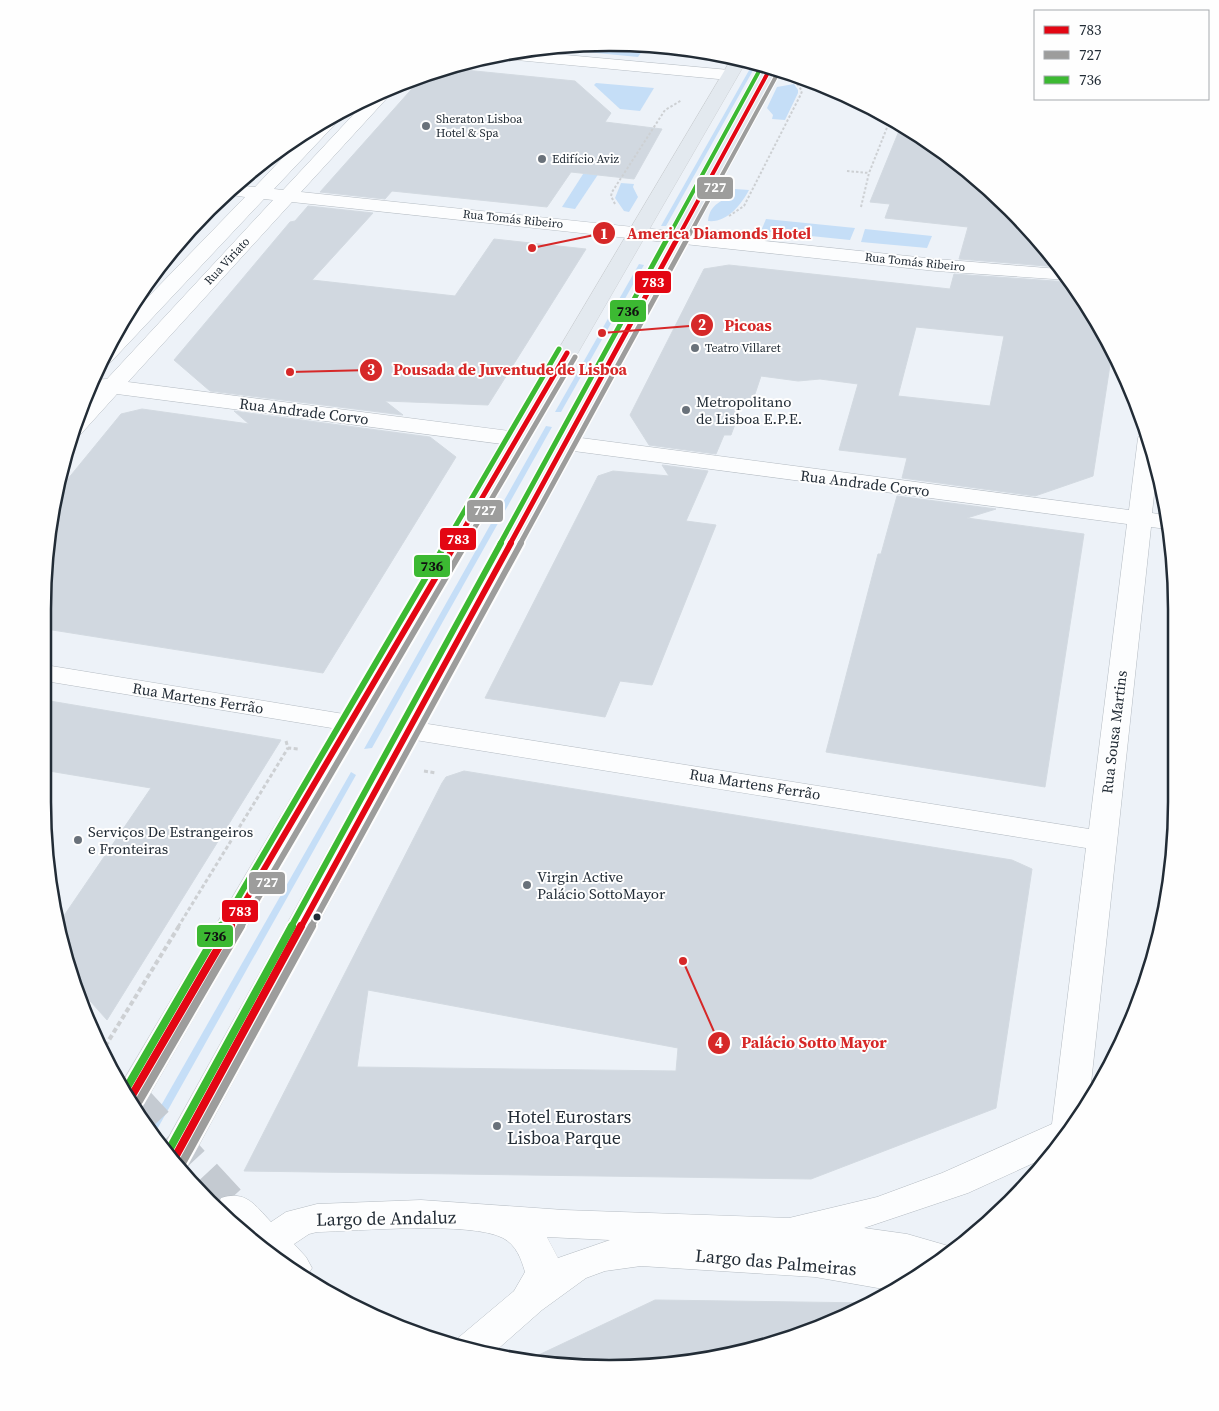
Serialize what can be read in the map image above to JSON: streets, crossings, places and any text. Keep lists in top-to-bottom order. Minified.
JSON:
{"streets":{"street":["Rua Tomás Ribeiro","Rua Viriato","Rua Andrade Corvo","Rua Martens Ferrão","Rua Sousa Martins","Largo de Andaluz","Largo das Palmeiras"]},"crossings":[["Rua Tomás Ribeiro","Rua Viriato"],["Rua Viriato","Rua Andrade Corvo"],["Rua Andrade Corvo","Rua Sousa Martins"],["Rua Martens Ferrão","Rua Sousa Martins"],["Rua Sousa Martins","Largo das Palmeiras"],["Largo de Andaluz","Largo das Palmeiras"]],"places":["Sheraton Lisboa Hotel & Spa","Edifício Aviz","America Diamonds Hotel","Picoas","Teatro Villaret","Pousada de Juventude de Lisboa","Metropolitano de Lisboa E.P.E.","Serviços De Estrangeiros e Fronteiras","Virgin Active Palácio SottoMayor","Palácio Sotto Mayor","Hotel Eurostars Lisboa Parque"],"lines":["transit line 736","transit line 783","transit line 727"],"legend":["783","727","736"]}
